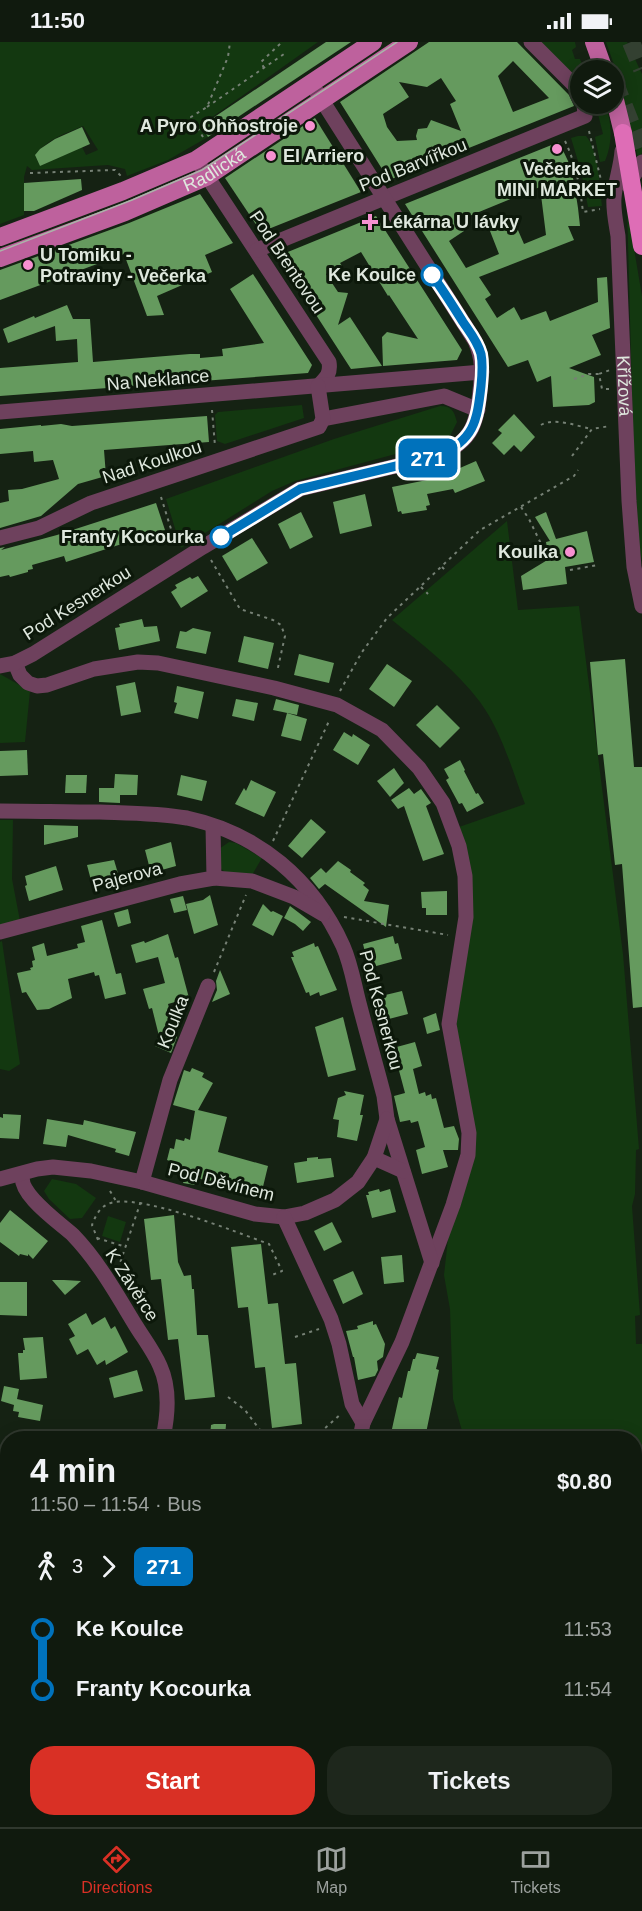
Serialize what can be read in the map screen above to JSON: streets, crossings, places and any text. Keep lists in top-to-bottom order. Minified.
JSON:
{"streets":{"main road":["Radlická","Křížová"],"street":["Pod Barvířkou","Pod Brentovou","Na Neklance","Nad Koulkou","Pod Kesnerkou","Pajerova","Koulka","Pod Děvínem","K Závěrce"]},"crossings":[["Pod Barvířkou","Pod Brentovou"],["Radlická","Pod Brentovou"],["Pod Brentovou","Na Neklance"],["Na Neklance","Pod Kesnerkou"],["Koulka","Pod Děvínem"],["Pod Děvínem","K Závěrce"]],"places":{"other":["A Pyro Ohňostroje","Večerka MINI MARKET","El Arriero","U Tomiku - Potraviny - Večerka","Ke Koulce","Franty Kocourka","Koulka"],"health":["Lékárna U lávky"]},"lines":["bus line 271"],"page":{"status":"11:50","on_map":"271","heading":["4 min","11:50 – 11:54 · Bus","$0.80"],"legs":["3","271"],"list":[{"name":"Ke Koulce","value":"11:53"},{"name":"Franty Kocourka","value":"11:54"}],"buttons":["Start","Tickets"],"tabs":["Directions","Map","Tickets"]}}
